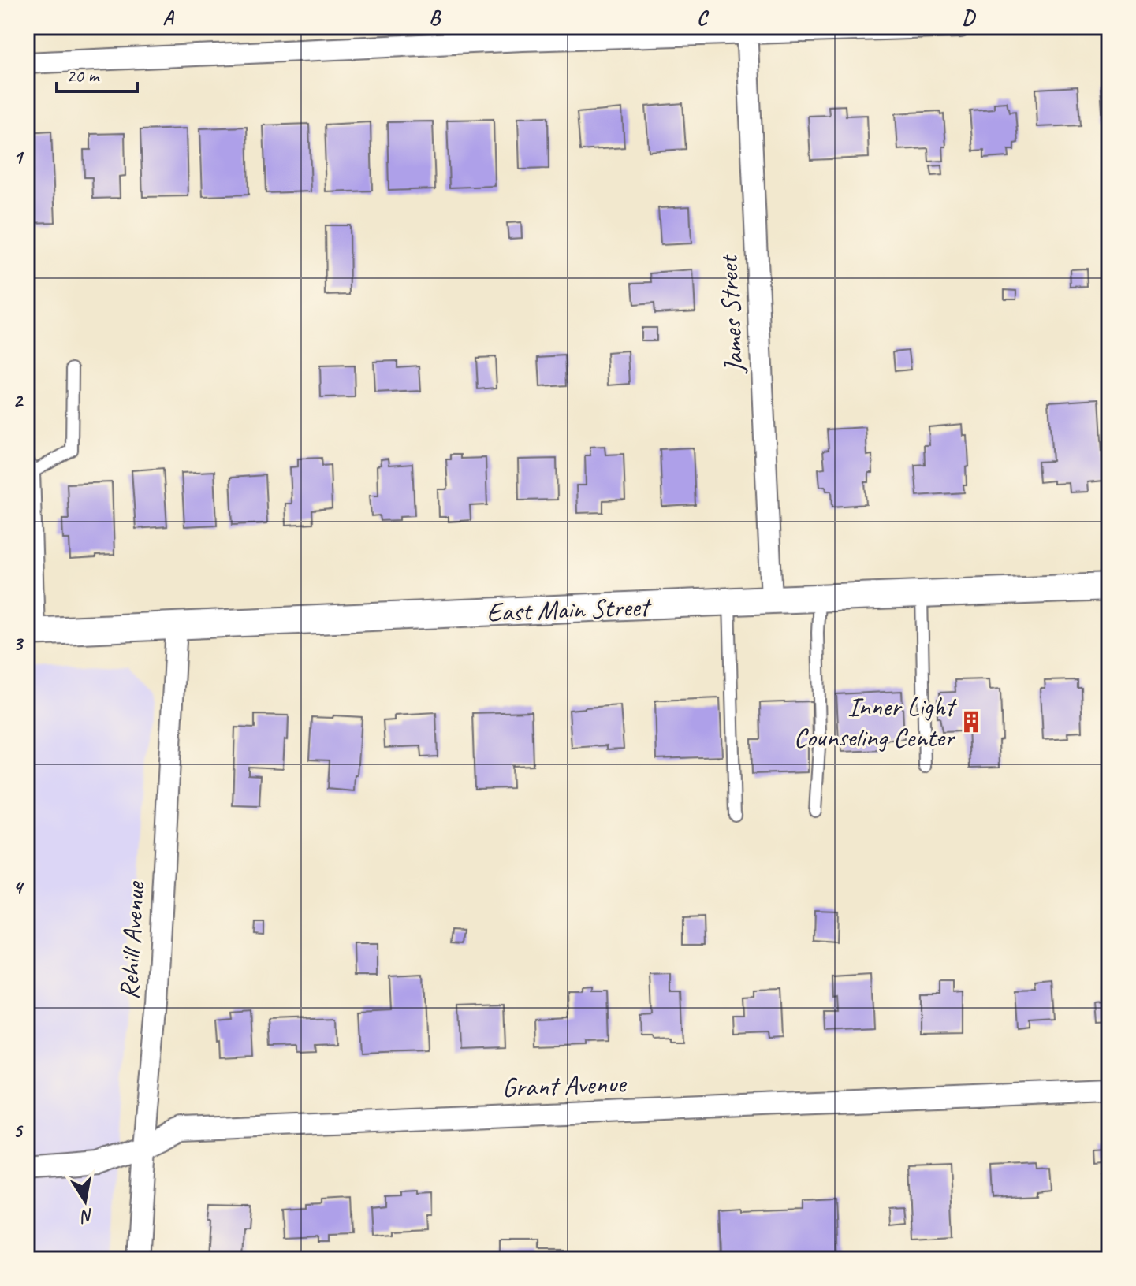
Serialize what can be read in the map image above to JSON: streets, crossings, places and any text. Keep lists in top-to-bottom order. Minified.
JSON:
{"streets":{"street":["James Street","East Main Street","Rehill Avenue","Grant Avenue"]},"crossings":[["James Street","East Main Street"],["East Main Street","Rehill Avenue"],["Rehill Avenue","Grant Avenue"]],"places":{"building":["Inner Light Counseling Center"]},"scale_bar":"20 m","north":"bottom","grid":{"columns":["A","B","C","D"],"rows":["1","2","3","4","5"]}}
